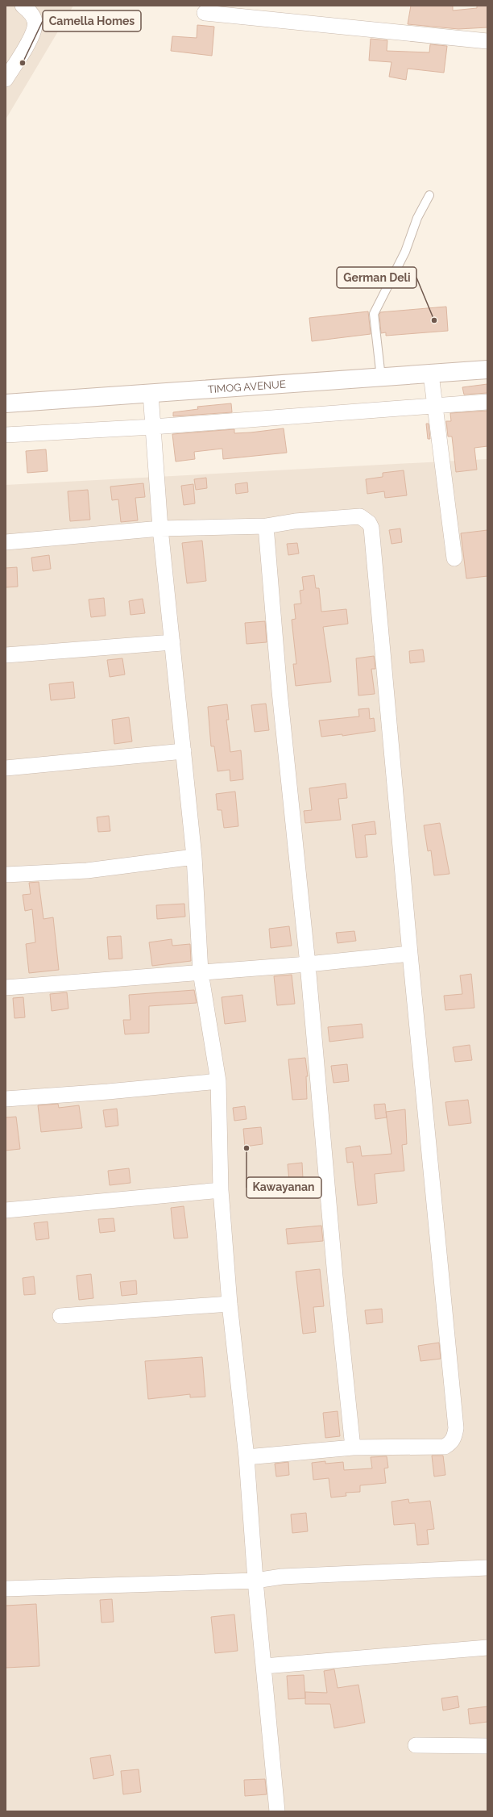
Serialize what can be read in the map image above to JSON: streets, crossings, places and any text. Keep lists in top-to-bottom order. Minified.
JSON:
{"streets":{"main road":["TIMOG AVENUE"]},"places":["Camella Homes","German Deli","Kawayanan"]}
